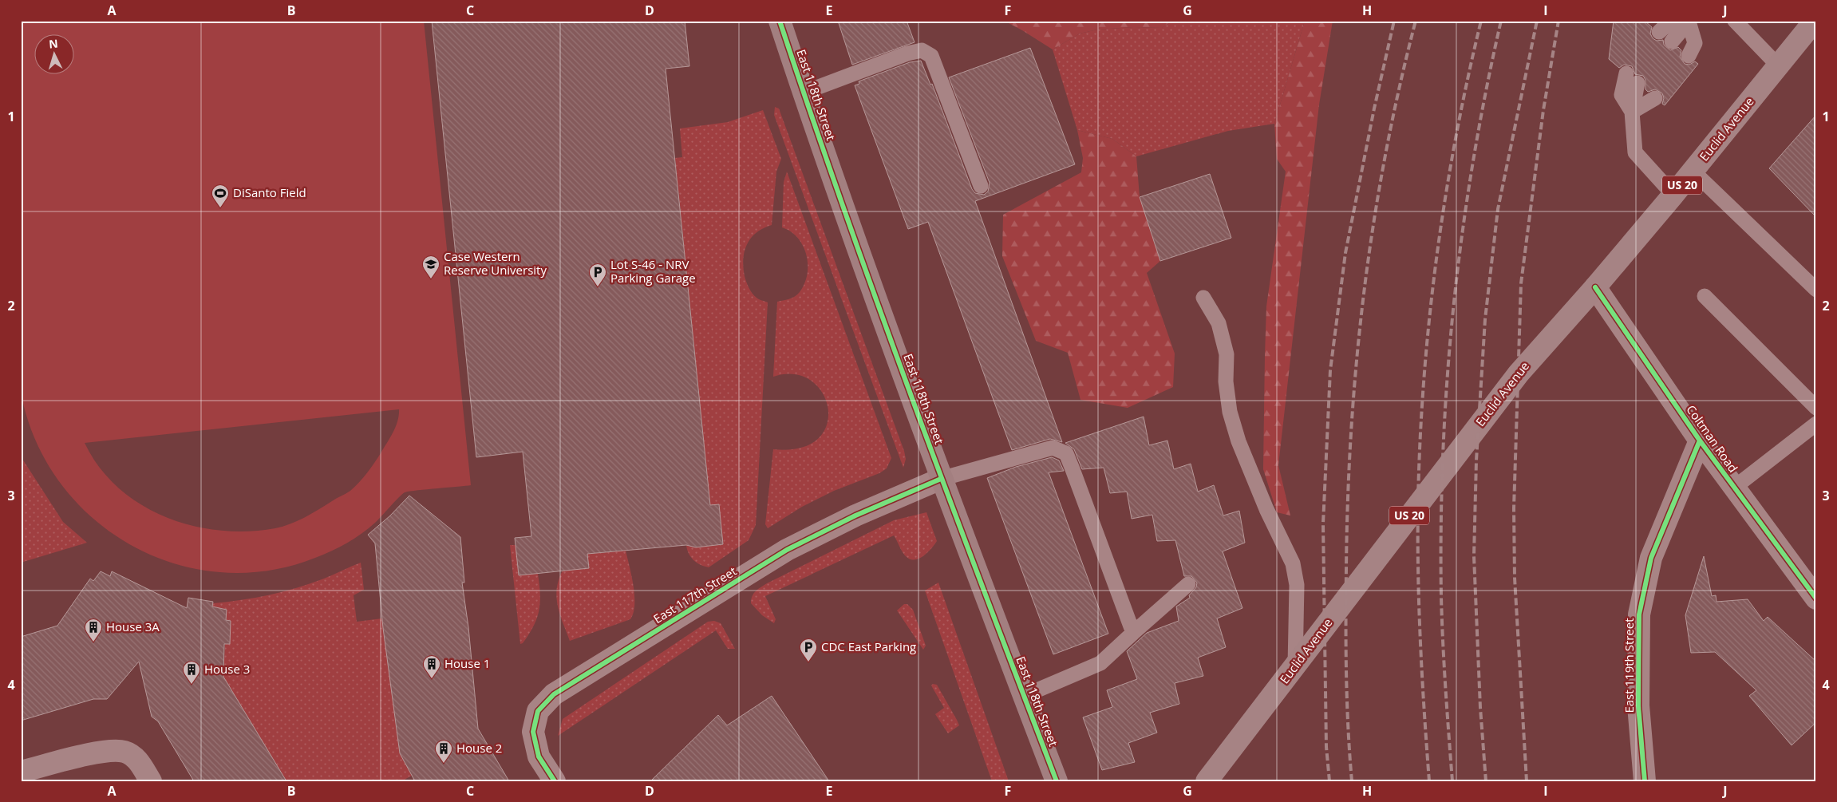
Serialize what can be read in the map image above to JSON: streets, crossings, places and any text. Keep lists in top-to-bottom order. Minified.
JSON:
{"streets":{"main road":["Euclid Avenue","US 20"],"street":["East 118th Street","Coltman Road","East 117th Street","East 119th Street"]},"crossings":[["East 118th Street","East 117th Street"],["Euclid Avenue","Coltman Road"],["Coltman Road","East 119th Street"]],"places":{"sports":["DiSanto Field"],"school or university":["Case Western Reserve University"],"parking":["Lot S-46 - NRV Parking Garage","CDC East Parking"],"building":["House 3A","House 1","House 3","House 2"]},"north":"top","grid":{"columns":["A","B","C","D","E","F","G","H","I","J"],"rows":["1","2","3","4"]}}
